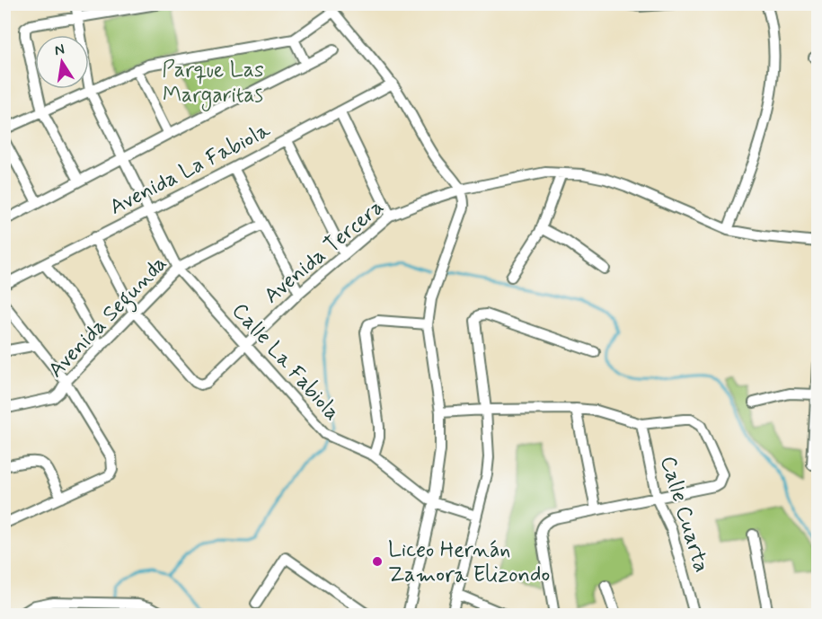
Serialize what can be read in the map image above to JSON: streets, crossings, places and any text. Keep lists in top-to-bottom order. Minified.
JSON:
{"streets":{"street":["Avenida La Fabiola","Avenida Tercera","Avenida Segunda","Calle La Fabiola","Calle Cuarta"]},"crossings":[["Avenida La Fabiola","Calle La Fabiola"],["Avenida Tercera","Avenida Segunda"],["Avenida Tercera","Calle La Fabiola"],["Avenida Segunda","Calle La Fabiola"]],"parks":["Parque Las Margaritas"],"places":["Liceo Hernán Zamora Elizondo"],"north":"top"}
